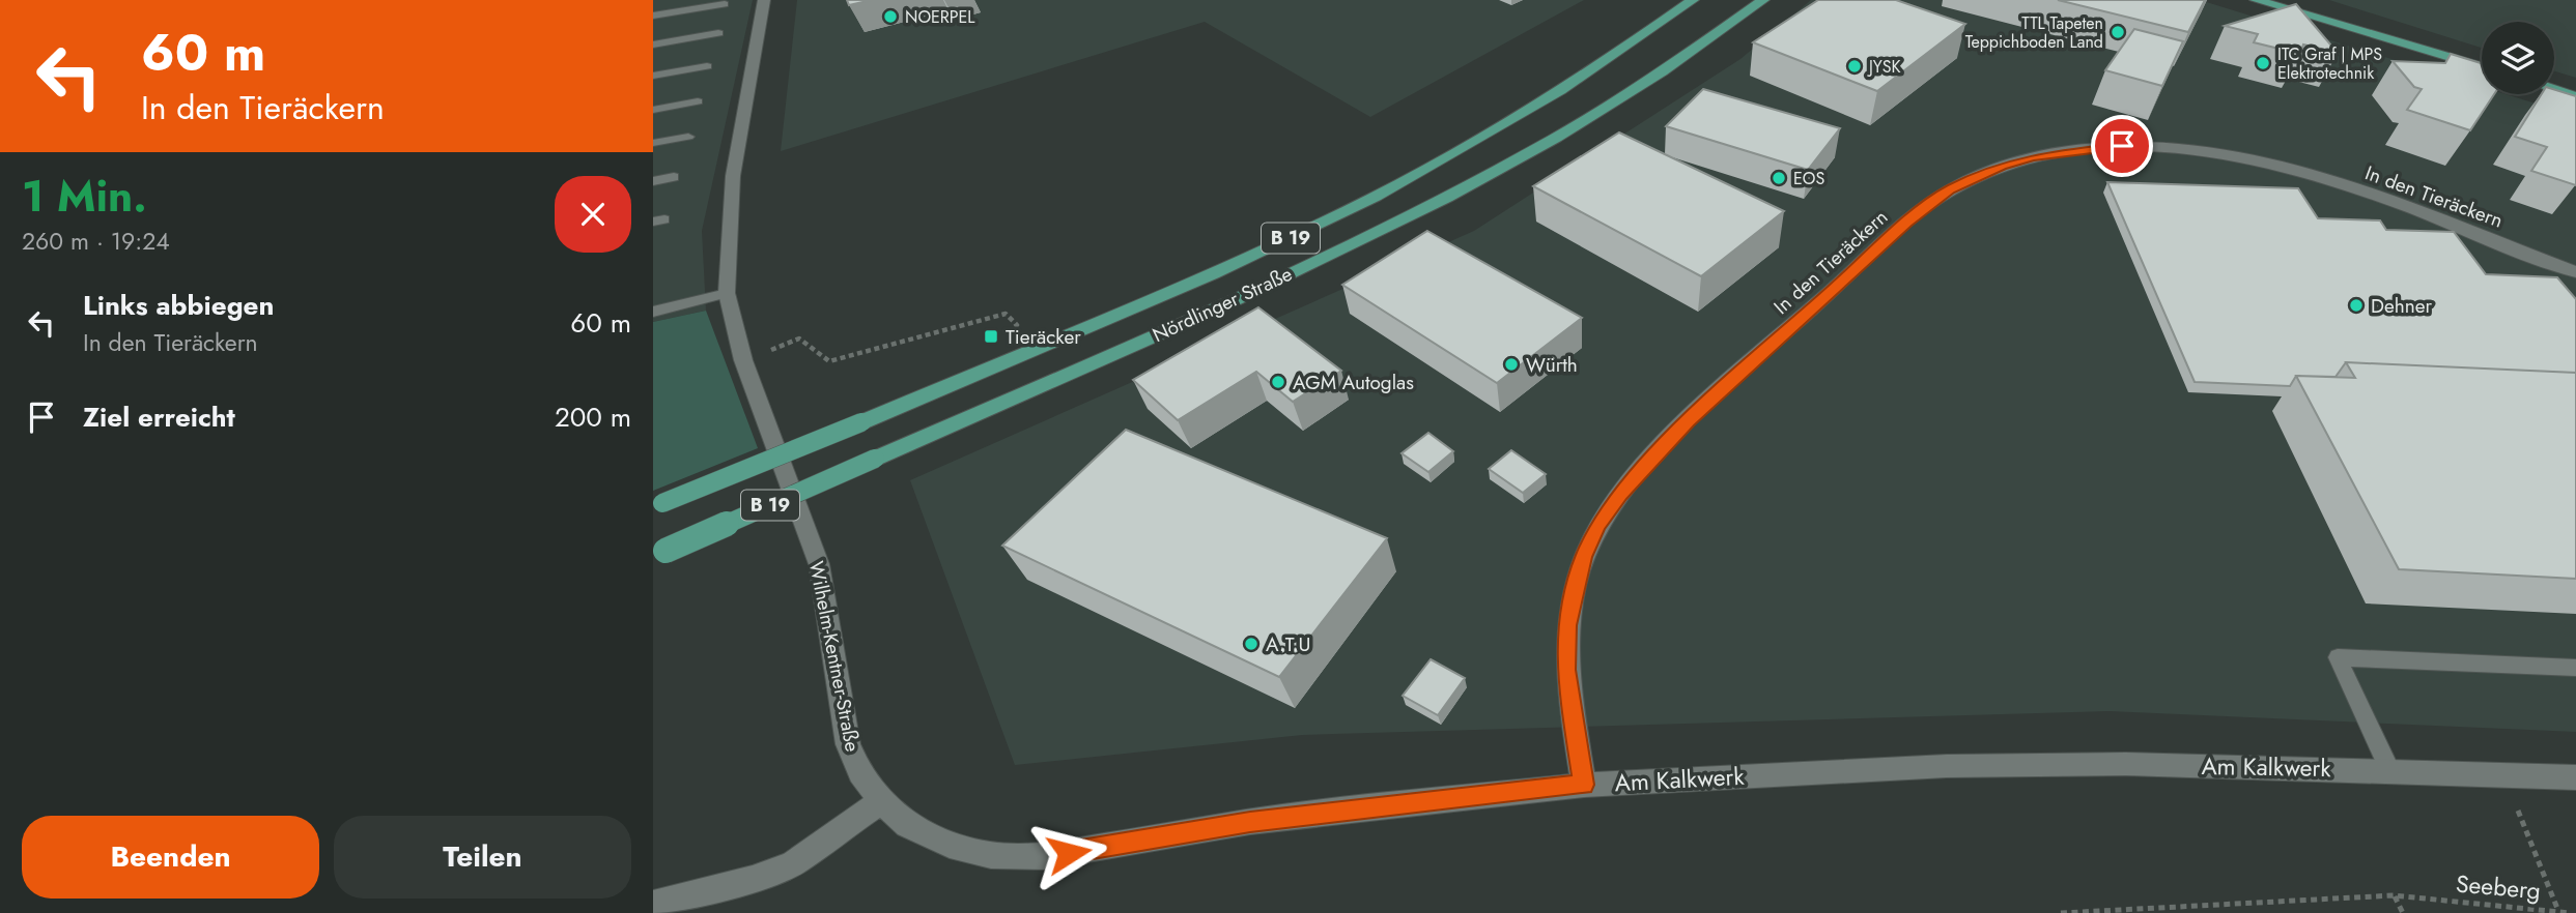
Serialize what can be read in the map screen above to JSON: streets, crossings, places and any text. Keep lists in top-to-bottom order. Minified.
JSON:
{"streets":{"main road":["B 19","Nördlinger Straße"],"street":["In den Tieräckern","Wilhelm-Kentner-Straße","Am Kalkwerk"],"path":["Seeberg"]},"crossings":[["In den Tieräckern","Am Kalkwerk"],["Wilhelm-Kentner-Straße","Am Kalkwerk"],["Am Kalkwerk","Seeberg"]],"places":{"other":["NOERPEL","TTL Tapeten Teppichboden Land","ITC Graf | MPS Elektrotechnik","JYSK","EOS","Dehner","Würth","AGM Autoglas","A.T.U"],"transit":["Tieräcker"]},"page":{"turn":["60 m","In den Tieräckern"],"heading":["1 Min.","260 m · 19:24"],"list":[{"name":"Links abbiegen","note":"In den Tieräckern","value":"60 m"},{"name":"Ziel erreicht","value":"200 m"}],"buttons":["Beenden","Teilen"]}}
